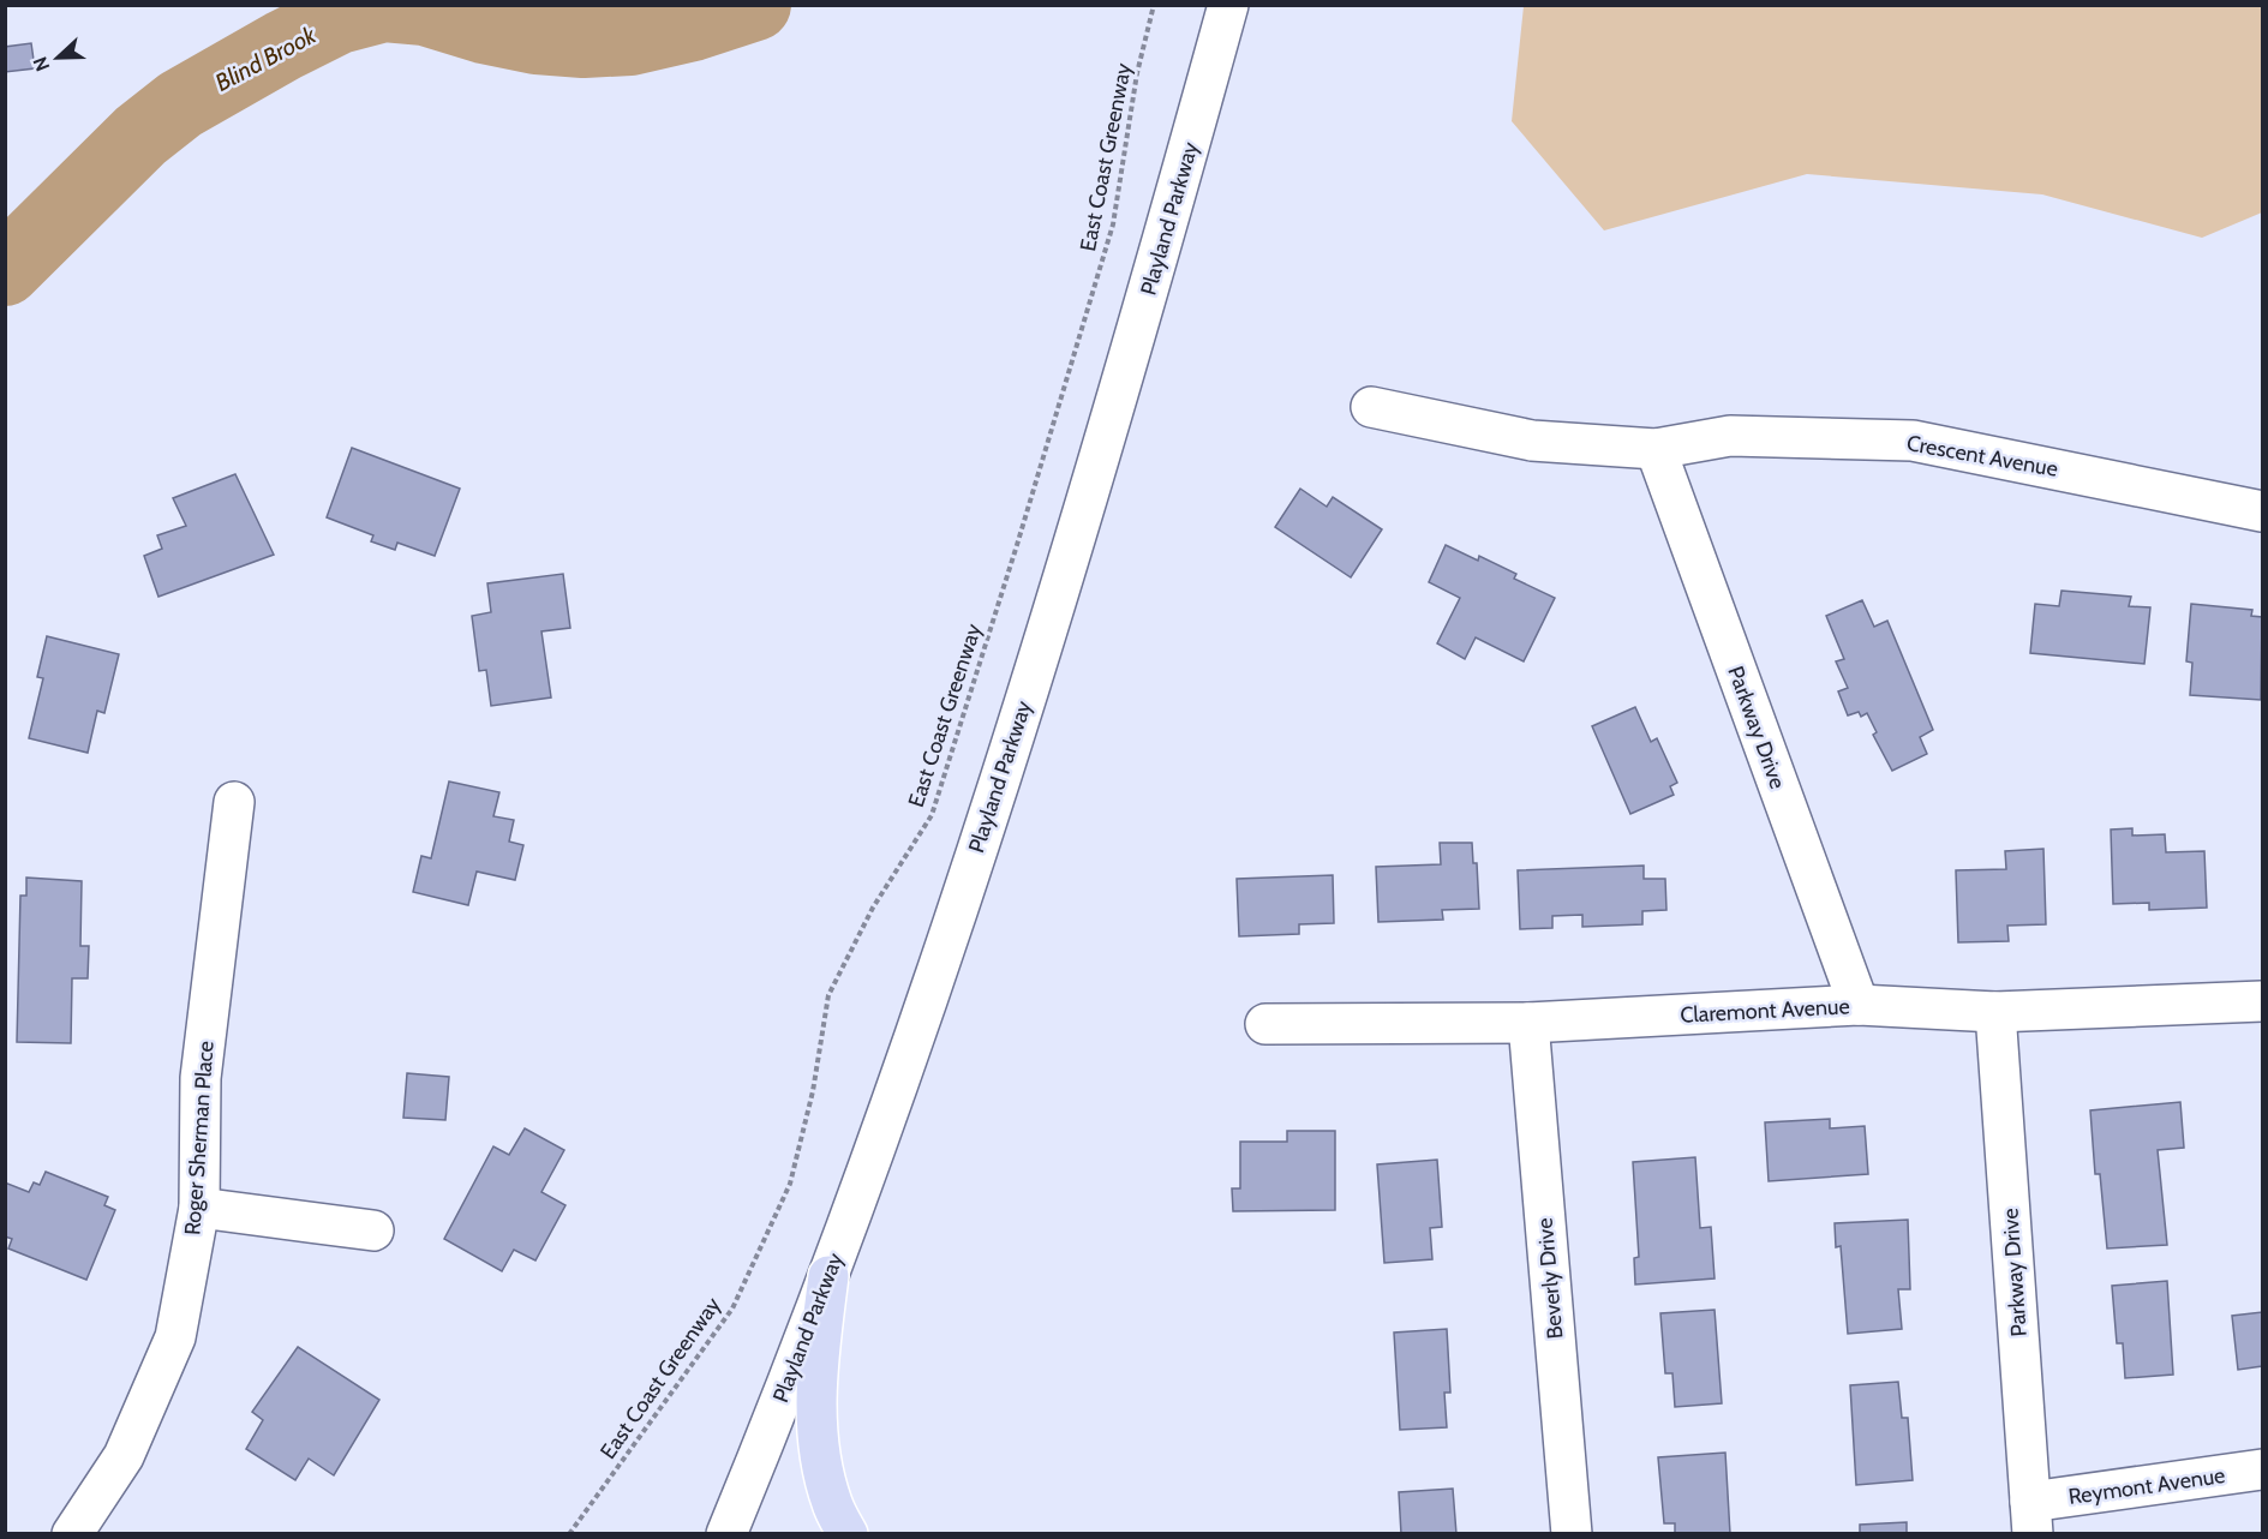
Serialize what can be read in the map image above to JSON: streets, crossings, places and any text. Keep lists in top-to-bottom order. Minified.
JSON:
{"streets":{"street":["Playland Parkway","Crescent Avenue","Parkway Drive","Claremont Avenue","Roger Sherman Place","Beverly Drive","Reymont Avenue"],"path":["East Coast Greenway"]},"crossings":[["Crescent Avenue","Parkway Drive"],["Parkway Drive","Claremont Avenue"],["Parkway Drive","Reymont Avenue"],["Claremont Avenue","Beverly Drive"]],"water":["Blind Brook"],"north":"left"}
